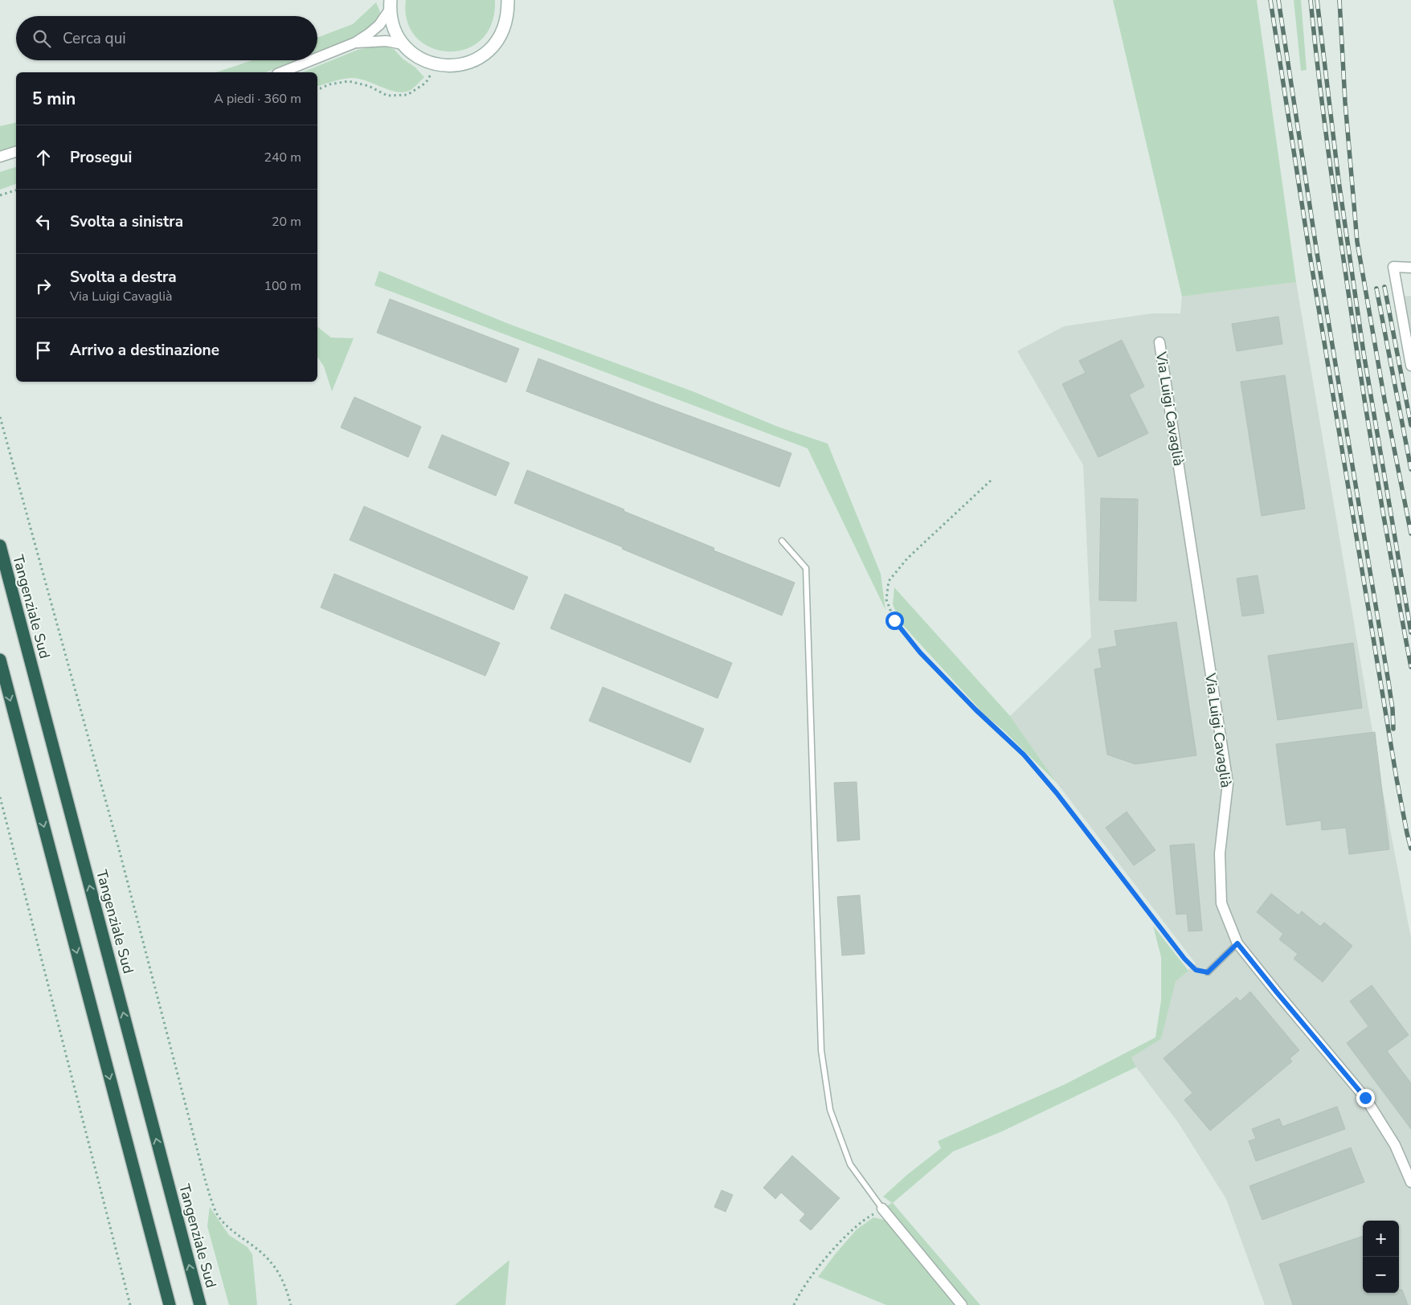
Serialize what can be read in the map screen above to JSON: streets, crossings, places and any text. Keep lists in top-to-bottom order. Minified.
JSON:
{"streets":{"highway":["Tangenziale Sud"],"street":["Via Luigi Cavaglià"]},"page":{"search":"Cerca qui","heading":["5 min","A piedi · 360 m"],"list":[["Prosegui","240 m"],["Svolta a sinistra","20 m"],["Svolta a destra","Via Luigi Cavaglià","100 m"],"Arrivo a destinazione"],"map_buttons":["+","−"]}}
